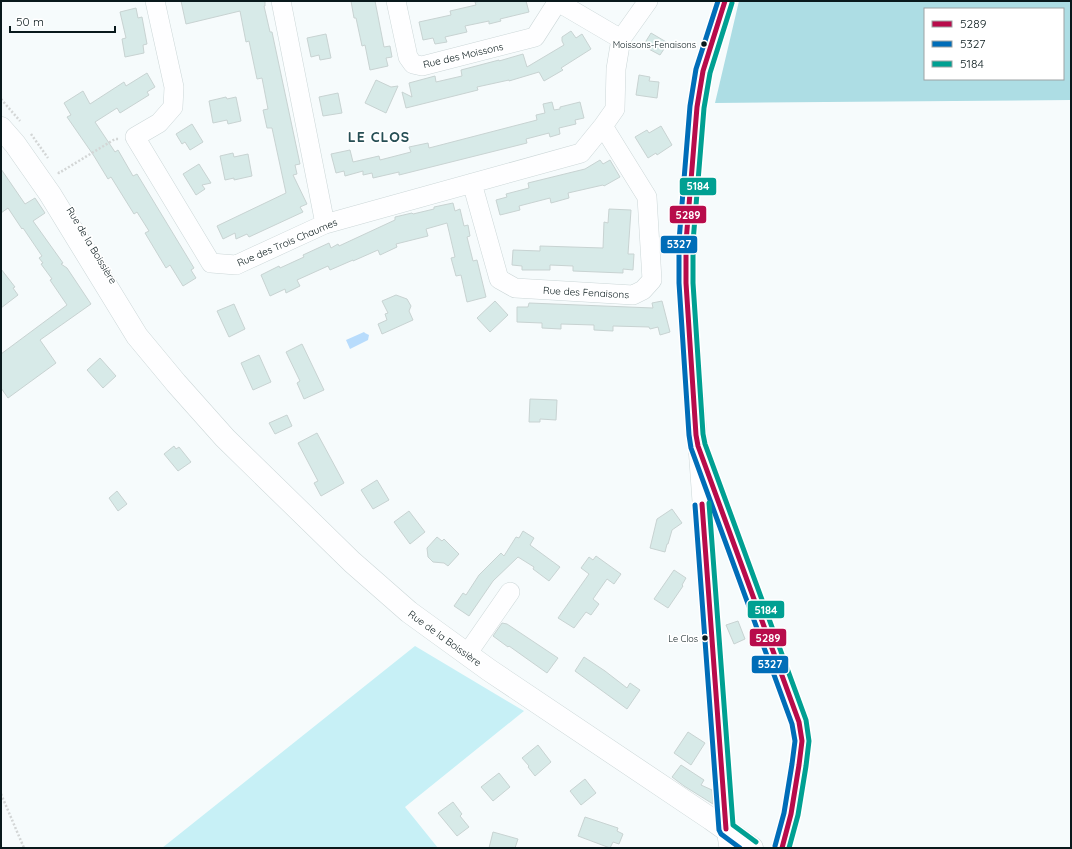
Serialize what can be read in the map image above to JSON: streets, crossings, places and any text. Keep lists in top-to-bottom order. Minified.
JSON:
{"streets":{"main road":["Rue de la Boissière"],"street":["Rue des Moissons","Rue des Trois Chaumes","Rue des Fenaisons"]},"crossings":[["Rue des Trois Chaumes","Rue des Fenaisons"]],"districts":["LE CLOS"],"places":["Moissons-Fenaisons","Le Clos"],"lines":["transit line 5289","transit line 5327","transit line 5184"],"legend":["5289","5327","5184"],"scale_bar":"50 m"}
